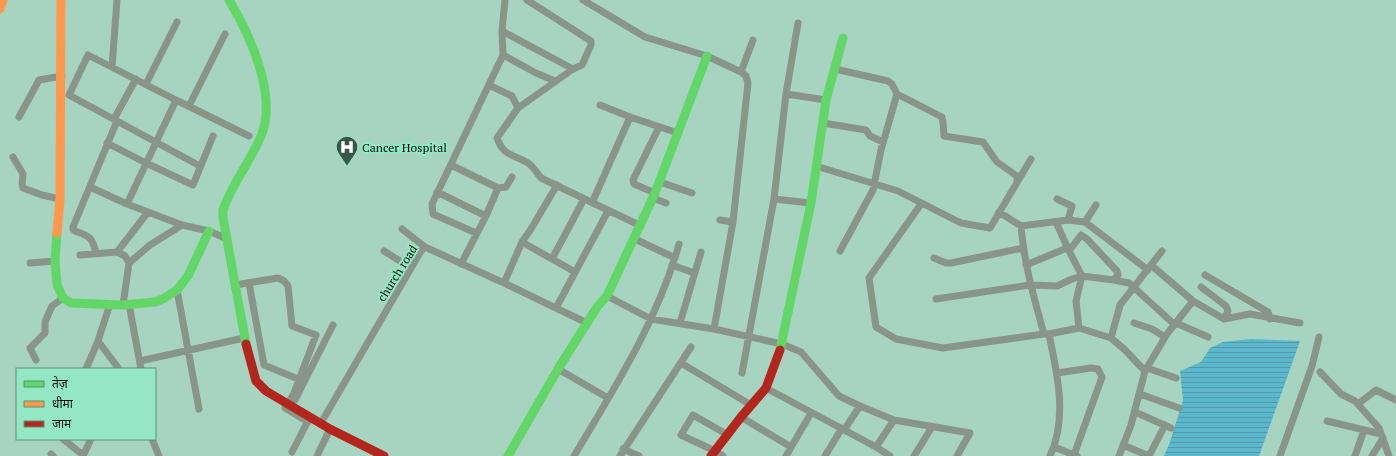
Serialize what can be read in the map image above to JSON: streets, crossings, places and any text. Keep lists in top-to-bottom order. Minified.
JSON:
{"streets":{"street":["church road"]},"places":{"hospital":["Cancer Hospital"]},"legend":["तेज़","धीमा","जाम"]}
